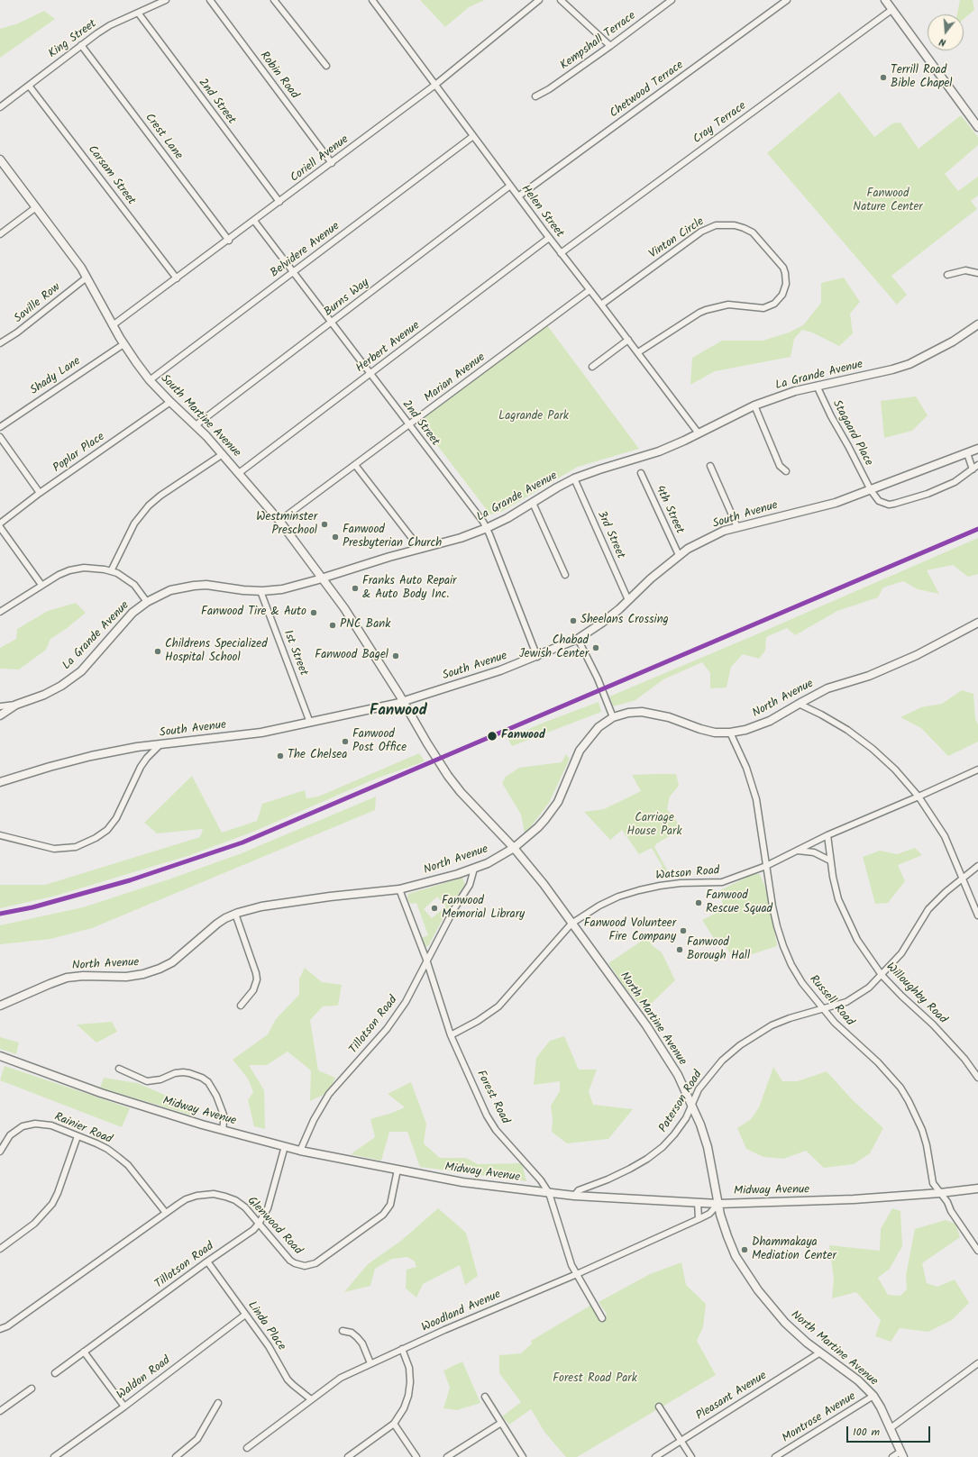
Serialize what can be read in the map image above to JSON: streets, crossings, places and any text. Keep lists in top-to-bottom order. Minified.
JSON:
{"streets":{"main road":["La Grande Avenue","South Martine Avenue","South Avenue","North Avenue","North Martine Avenue","Midway Avenue"],"street":["King Street","Kempshall Terrace","Robin Road","Chetwood Terrace","2nd Street","Cray Terrace","Crest Lane","Coriell Avenue","Carsam Street","Helen Street","Vinton Circle","Belvidere Avenue","Burns Way","Saville Row","Herbert Avenue","Shady Lane","Marian Avenue","Stagaard Place","Poplar Place","4th Street","3rd Street","1st Street","Watson Road","Willoughby Road","Russell Road","Tillotson Road","Forest Road","Paterson Road","Rainier Road","Glenwood Road","Woodland Avenue","Linda Place","Waldon Road","Pleasant Avenue","Montrose Avenue"]},"crossings":[["King Street","2nd Street"],["King Street","Crest Lane"],["King Street","Carsam Street"],["Robin Road","Coriell Avenue"],["Chetwood Terrace","Helen Street"],["2nd Street","Coriell Avenue"],["2nd Street","Belvidere Avenue"],["2nd Street","Burns Way"],["2nd Street","Herbert Avenue"],["2nd Street","La Grande Avenue"],["2nd Street","Marian Avenue"],["2nd Street","South Avenue"],["Cray Terrace","Helen Street"],["Crest Lane","Coriell Avenue"],["Coriell Avenue","Carsam Street"],["Coriell Avenue","Helen Street"],["Coriell Avenue","South Martine Avenue"],["Helen Street","Vinton Circle"],["Helen Street","Belvidere Avenue"],["Helen Street","Burns Way"],["Helen Street","Herbert Avenue"],["Helen Street","La Grande Avenue"],["Helen Street","Marian Avenue"],["Belvidere Avenue","South Martine Avenue"],["Burns Way","South Martine Avenue"],["Saville Row","South Martine Avenue"],["Herbert Avenue","South Martine Avenue"],["La Grande Avenue","South Martine Avenue"],["La Grande Avenue","Stagaard Place"],["La Grande Avenue","3rd Street"],["La Grande Avenue","1st Street"],["Shady Lane","South Martine Avenue"],["Marian Avenue","South Martine Avenue"],["South Martine Avenue","Poplar Place"],["South Martine Avenue","South Avenue"],["South Martine Avenue","North Martine Avenue"],["Stagaard Place","South Avenue"],["4th Street","South Avenue"],["South Avenue","3rd Street"],["South Avenue","1st Street"],["South Avenue","North Martine Avenue"],["North Avenue","Russell Road"],["North Avenue","North Martine Avenue"],["North Avenue","Tillotson Road"],["North Avenue","Forest Road"],["Watson Road","Willoughby Road"],["Watson Road","Russell Road"],["Watson Road","North Martine Avenue"],["Watson Road","Forest Road"],["Willoughby Road","Paterson Road"],["Russell Road","Paterson Road"],["Russell Road","Midway Avenue"],["North Martine Avenue","Paterson Road"],["North Martine Avenue","Midway Avenue"],["North Martine Avenue","Woodland Avenue"],["North Martine Avenue","Pleasant Avenue"],["North Martine Avenue","Montrose Avenue"],["Tillotson Road","Forest Road"],["Tillotson Road","Midway Avenue"],["Tillotson Road","Glenwood Road"],["Tillotson Road","Linda Place"],["Forest Road","Midway Avenue"],["Forest Road","Woodland Avenue"],["Paterson Road","Midway Avenue"],["Midway Avenue","Glenwood Road"],["Midway Avenue","Woodland Avenue"],["Rainier Road","Glenwood Road"],["Woodland Avenue","Linda Place"],["Linda Place","Waldon Road"]],"districts":["Fanwood"],"parks":["Fanwood Nature Center","Lagrande Park","Carriage House Park","Forest Road Park"],"places":["Terrill Road Bible Chapel","Westminster Preschool","Fanwood Presbyterian Church","Franks Auto Repair & Auto Body Inc.","Fanwood Tire & Auto","Sheelans Crossing","PNC Bank","Chabad Jewish Center","Childrens Specialized Hospital School","Fanwood Bagel","Fanwood","Fanwood Post Office","The Chelsea","Fanwood Rescue Squad","Fanwood Memorial Library","Fanwood Volunteer Fire Company","Fanwood Borough Hall","Dhammakaya Mediation Center"],"scale_bar":"100 m","north":"bottom"}
